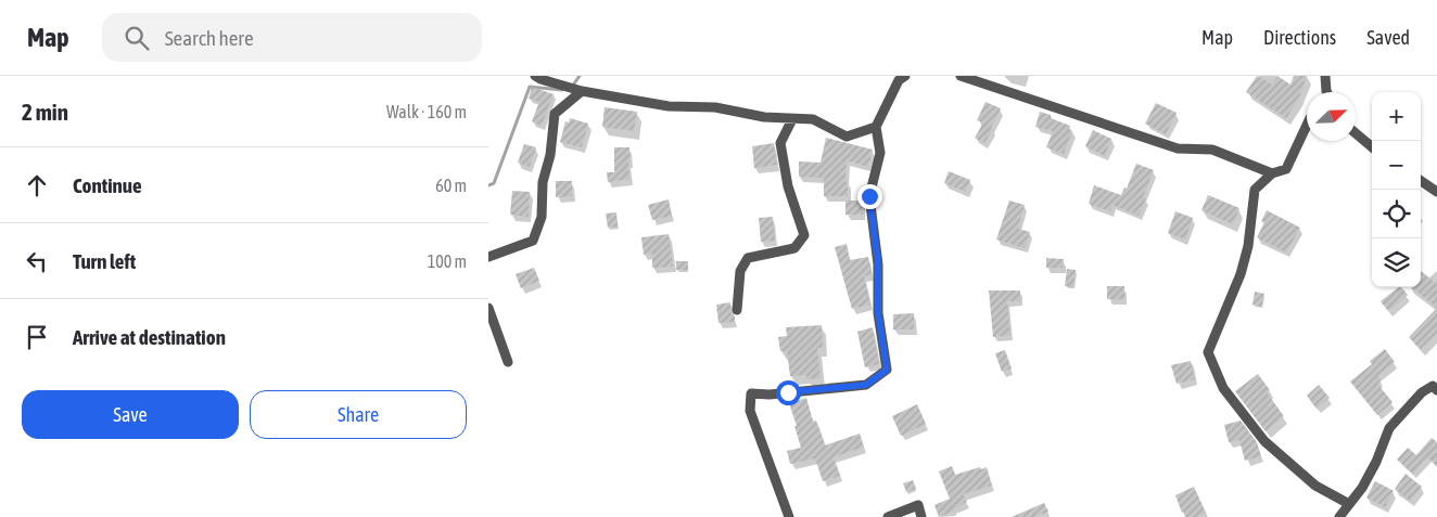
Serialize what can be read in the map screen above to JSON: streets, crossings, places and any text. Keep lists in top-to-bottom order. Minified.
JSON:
{"north":"top right","page":{"header":"Map","search":"Search here","nav":["Map","Directions","Saved"],"heading":["2 min","Walk · 160 m"],"map_buttons":["+","−"],"list":[["Continue","60 m"],["Turn left","100 m"],"Arrive at destination"],"buttons":["Save","Share"]}}
